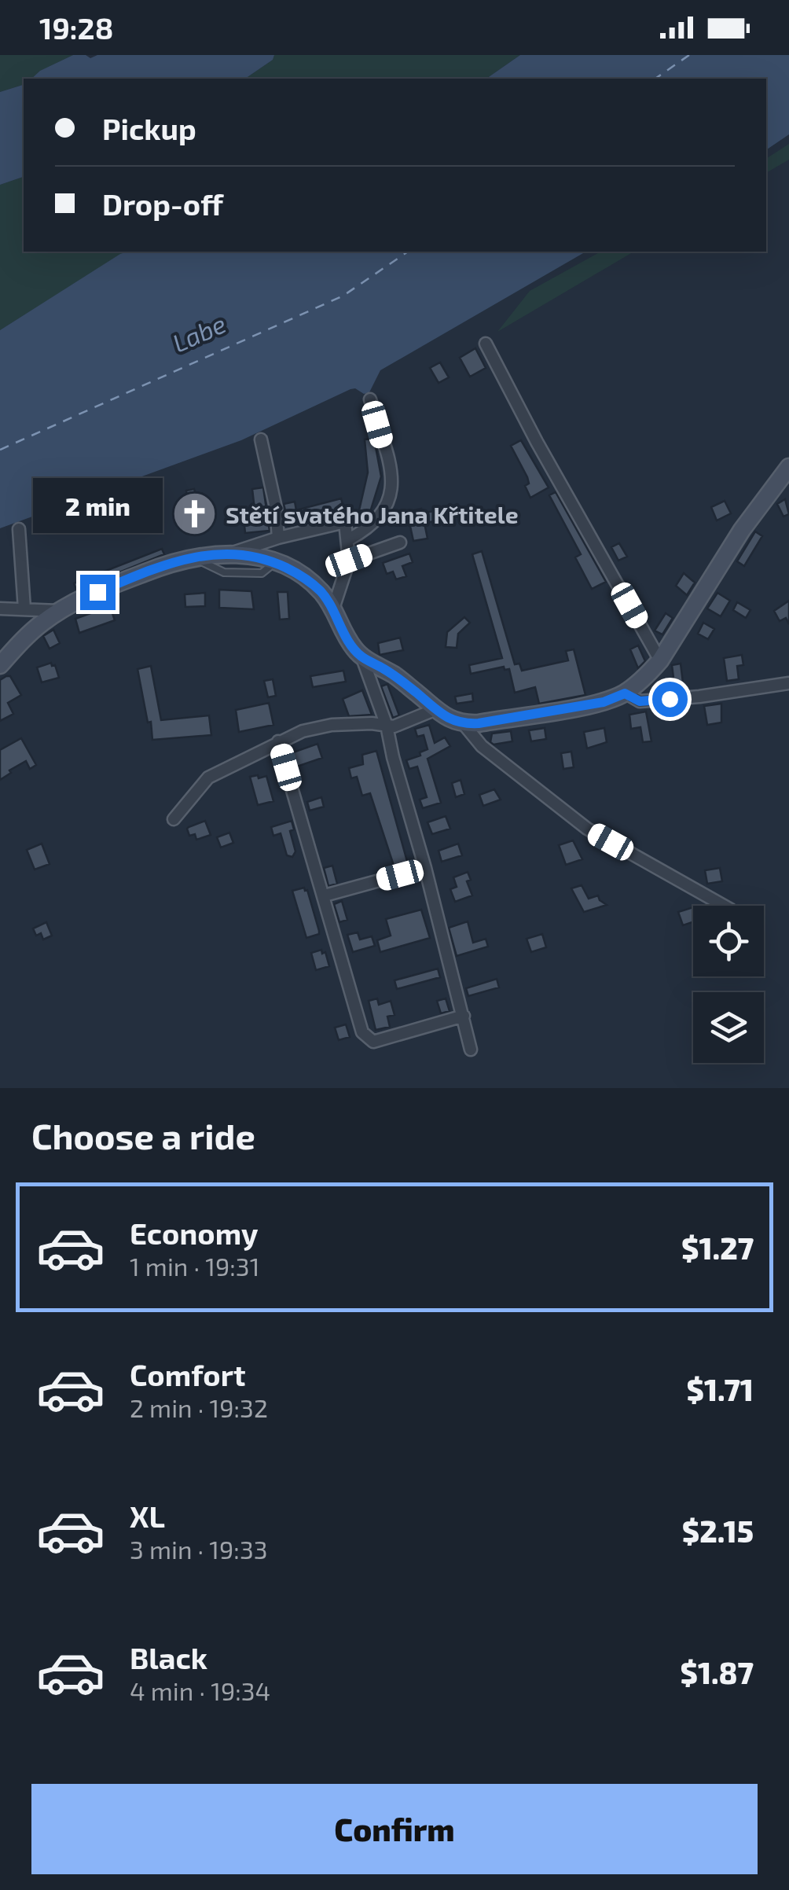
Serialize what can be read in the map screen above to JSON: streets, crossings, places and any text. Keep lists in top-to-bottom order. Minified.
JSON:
{"water":["Labe"],"places":{"church":["Stětí svatého Jana Křtitele"]},"page":{"status":"19:28","banner":["Pickup","Drop-off"],"bubble":"2 min","heading":"Choose a ride","list":[{"name":"Economy","note":"1 min · 19:31","value":"$1.27"},{"name":"Comfort","note":"2 min · 19:32","value":"$1.71"},{"name":"XL","note":"3 min · 19:33","value":"$2.15"},{"name":"Black","note":"4 min · 19:34","value":"$1.87"}],"buttons":"Confirm"}}
